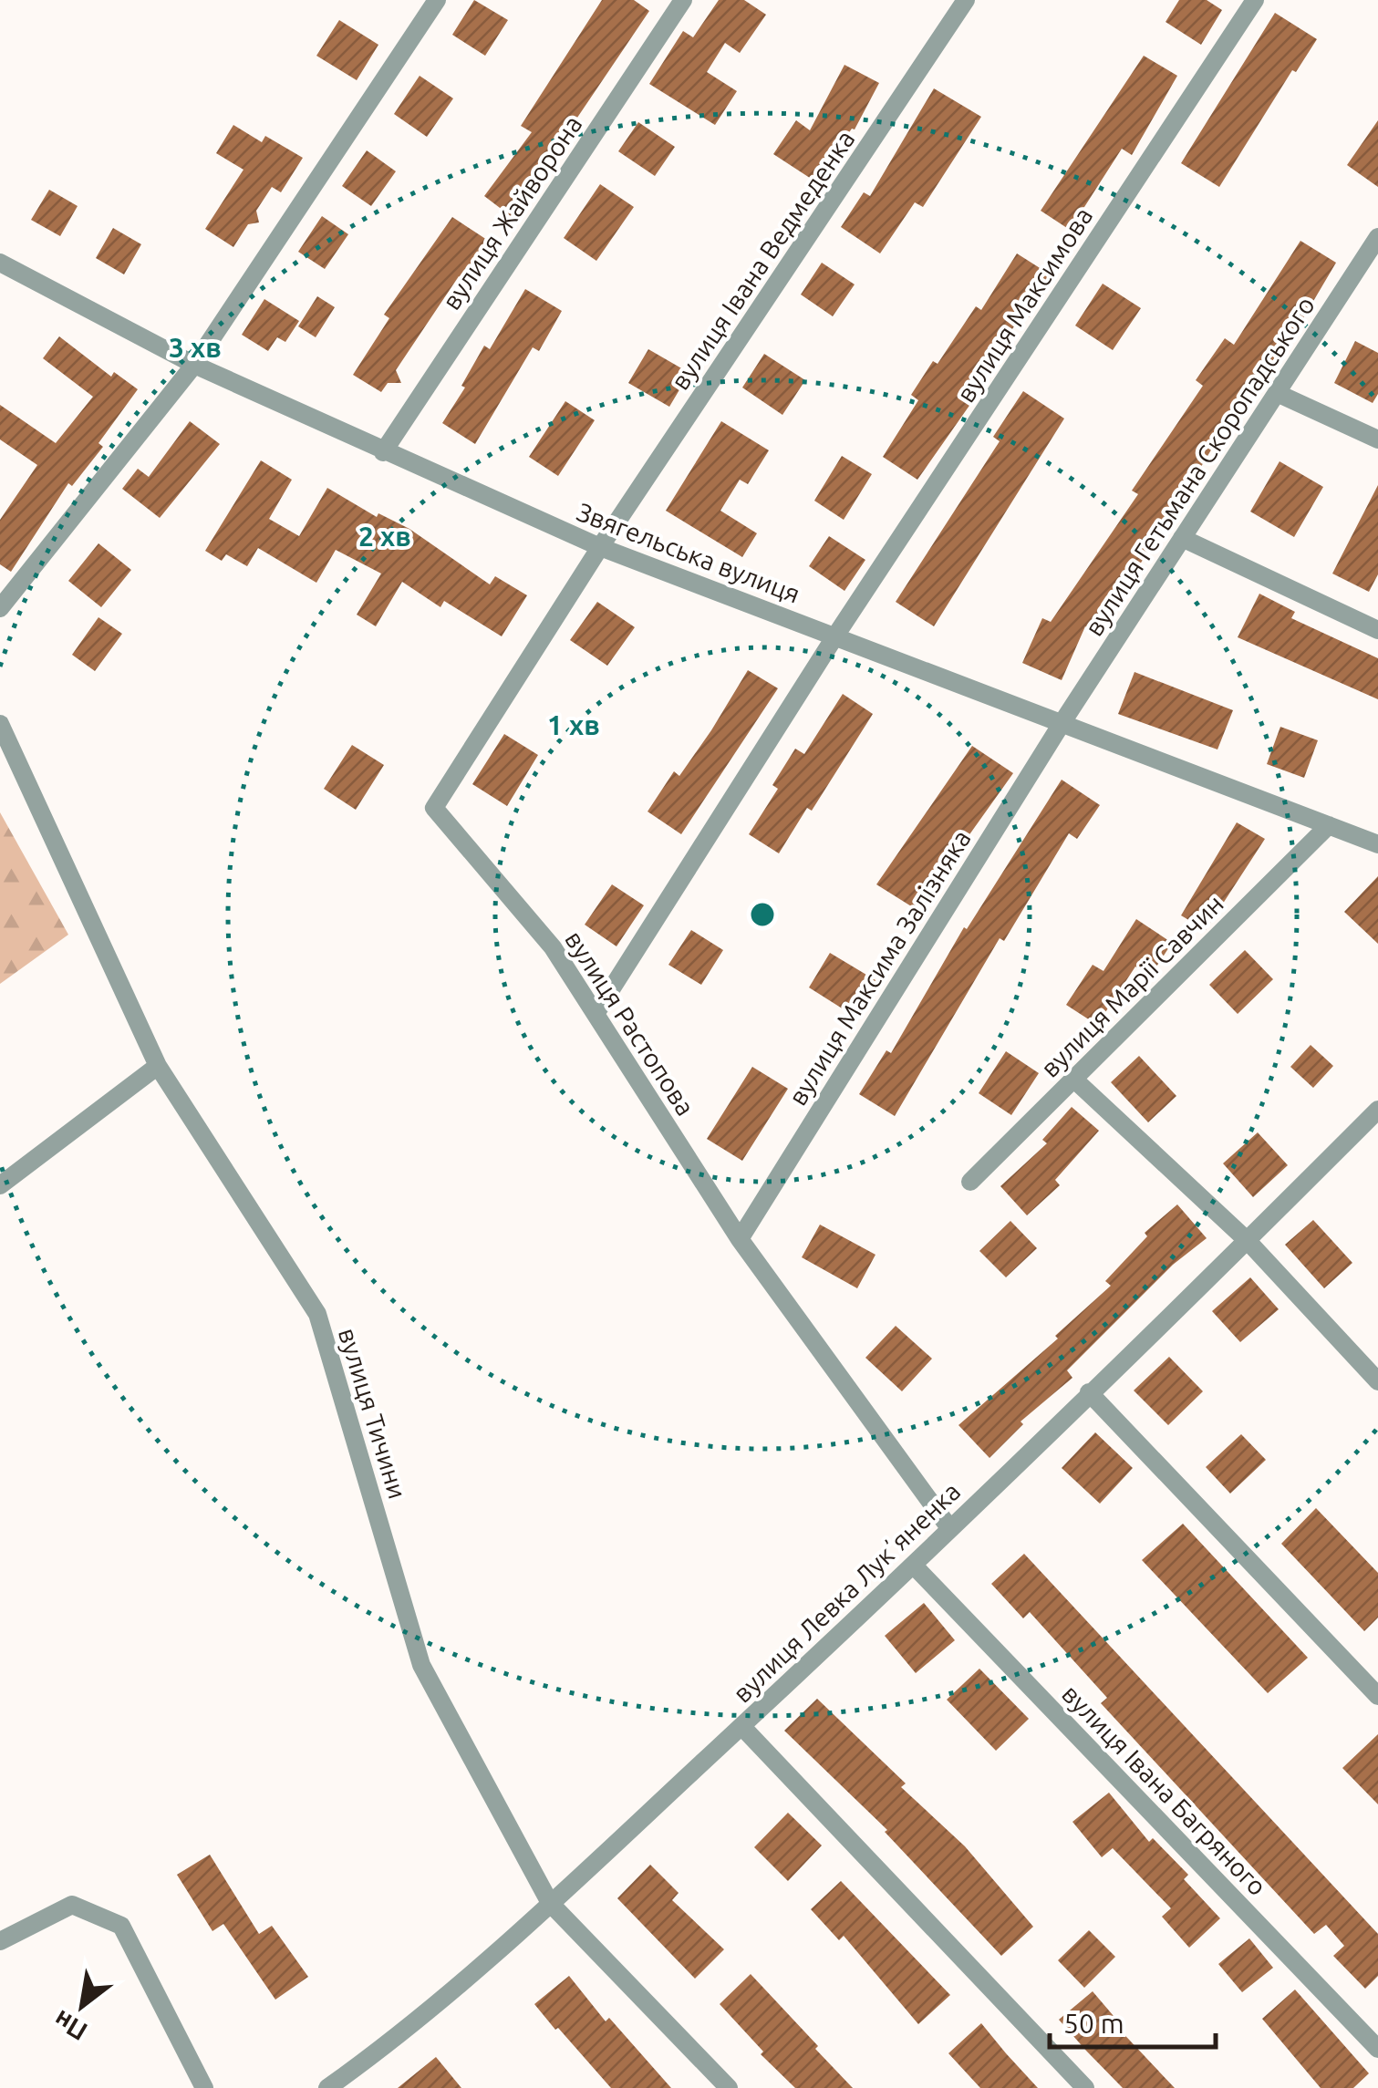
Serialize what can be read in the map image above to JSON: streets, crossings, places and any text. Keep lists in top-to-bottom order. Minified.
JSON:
{"streets":{"street":["вулиця Жайворона","вулиця Івана Ведмеденка","вулиця Максимова","вулиця Гетьмана Скоропадського","Звягельська вулиця","вулиця Максима Залізняка","вулиця Марії Савчин","вулиця Растопова","вулиця Тичини","вулиця Левка Лукʼяненка","вулиця Івана Багряного"]},"crossings":[["вулиця Жайворона","Звягельська вулиця"],["вулиця Івана Ведмеденка","Звягельська вулиця"],["вулиця Івана Ведмеденка","вулиця Растопова"],["вулиця Максимова","Звягельська вулиця"],["вулиця Максимова","вулиця Растопова"],["вулиця Гетьмана Скоропадського","Звягельська вулиця"],["вулиця Гетьмана Скоропадського","вулиця Максима Залізняка"],["Звягельська вулиця","вулиця Максима Залізняка"],["Звягельська вулиця","вулиця Марії Савчин"],["Звягельська вулиця","вулиця Растопова"],["вулиця Максима Залізняка","вулиця Растопова"],["вулиця Растопова","вулиця Левка Лукʼяненка"],["вулиця Тичини","вулиця Левка Лукʼяненка"],["вулиця Левка Лукʼяненка","вулиця Івана Багряного"]],"scale_bar":"50 m","north":"bottom left","rings":["3 хв","2 хв","1 хв"]}
